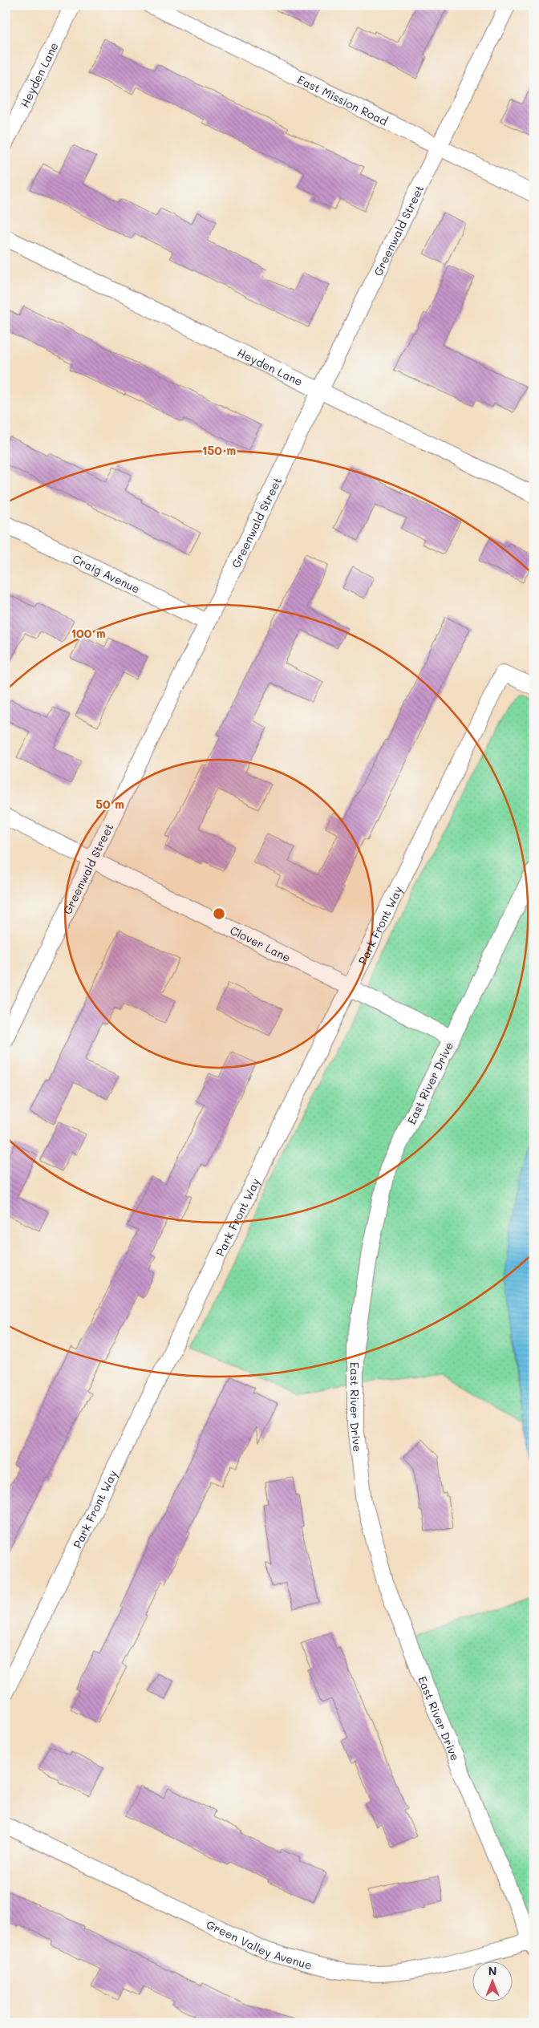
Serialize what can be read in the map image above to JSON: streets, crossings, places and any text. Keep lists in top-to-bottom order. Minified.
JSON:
{"streets":{"street":["Heyden Lane","East Mission Road","Greenwald Street","Craig Avenue","Park Front Way","Clover Lane","East River Drive","Green Valley Avenue"]},"crossings":[["Heyden Lane","Greenwald Street"],["East Mission Road","Greenwald Street"],["Greenwald Street","Craig Avenue"],["Greenwald Street","Clover Lane"],["Park Front Way","Clover Lane"],["Clover Lane","East River Drive"],["East River Drive","Green Valley Avenue"]],"north":"top","rings":["150 m","100 m","50 m"]}
